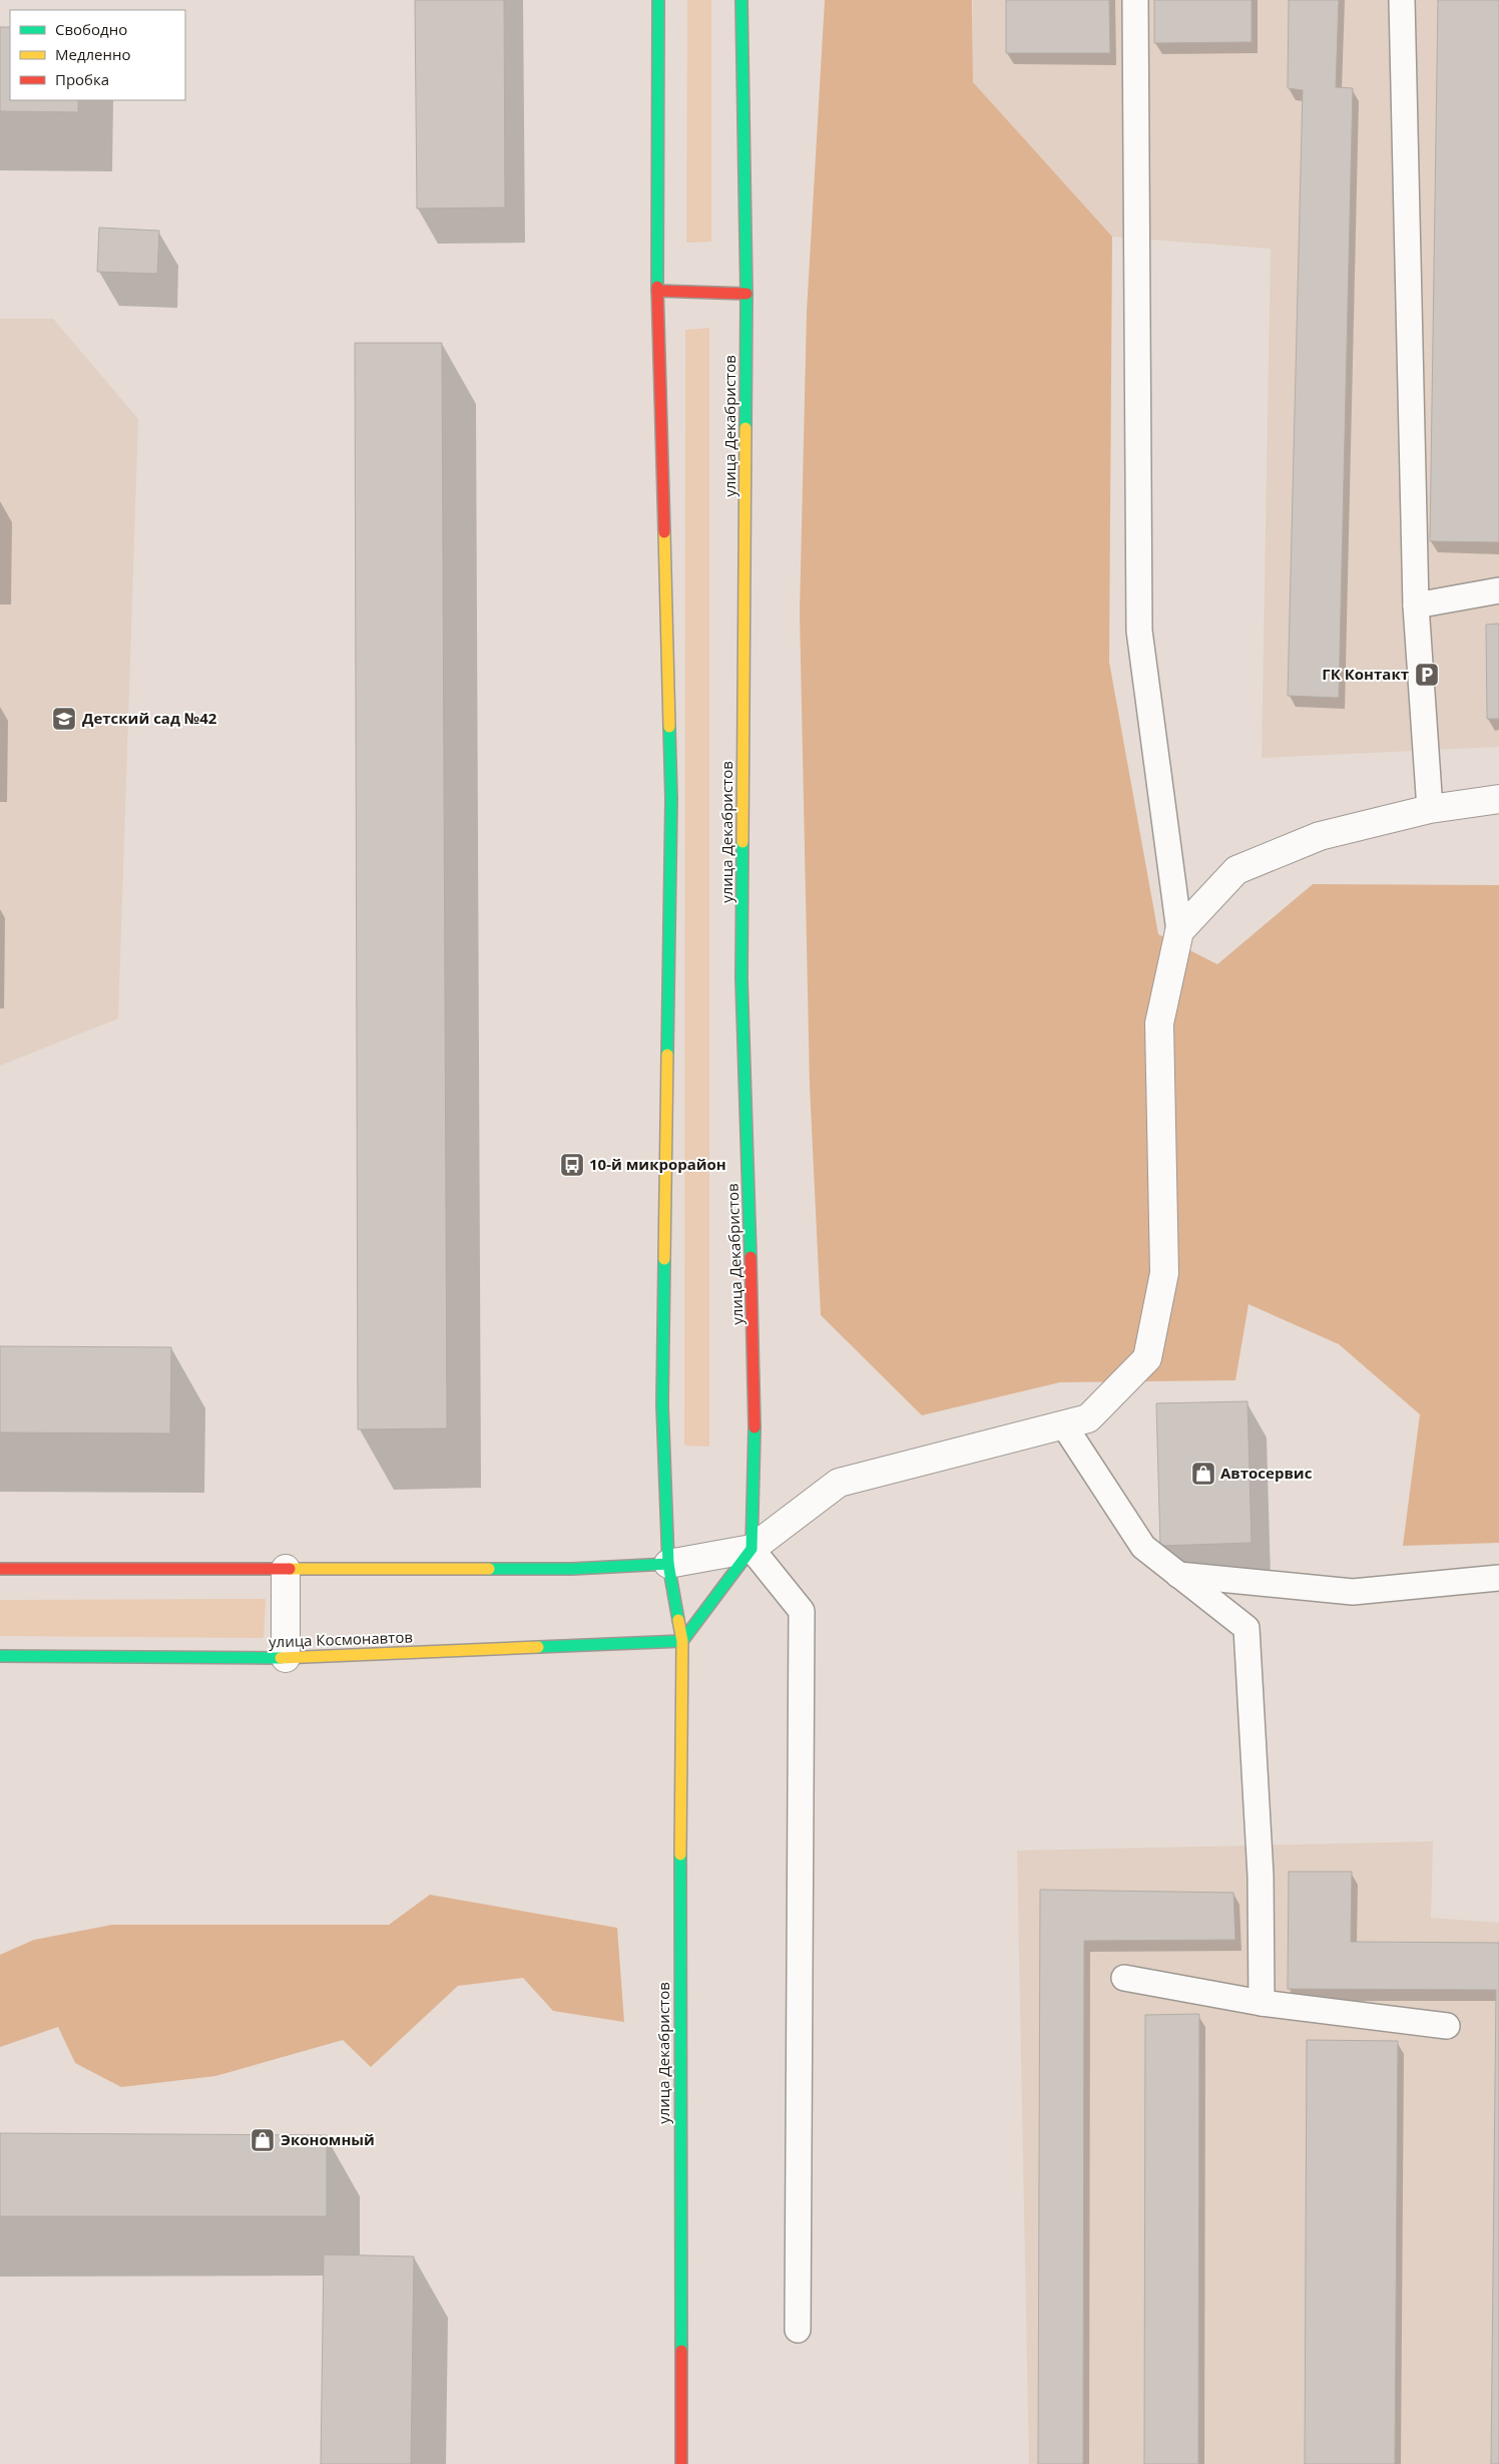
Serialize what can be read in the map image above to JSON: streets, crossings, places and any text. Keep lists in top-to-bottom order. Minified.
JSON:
{"streets":{"street":["улица Декабристов","улица Космонавтов"]},"crossings":[["улица Декабристов","улица Космонавтов"]],"places":{"parking":["ГК Контакт"],"school or university":["Детский сад №42"],"bus stop":["10-й микрорайон"],"shop":["Автосервис","Экономный"]},"legend":["Свободно","Медленно","Пробка"]}
